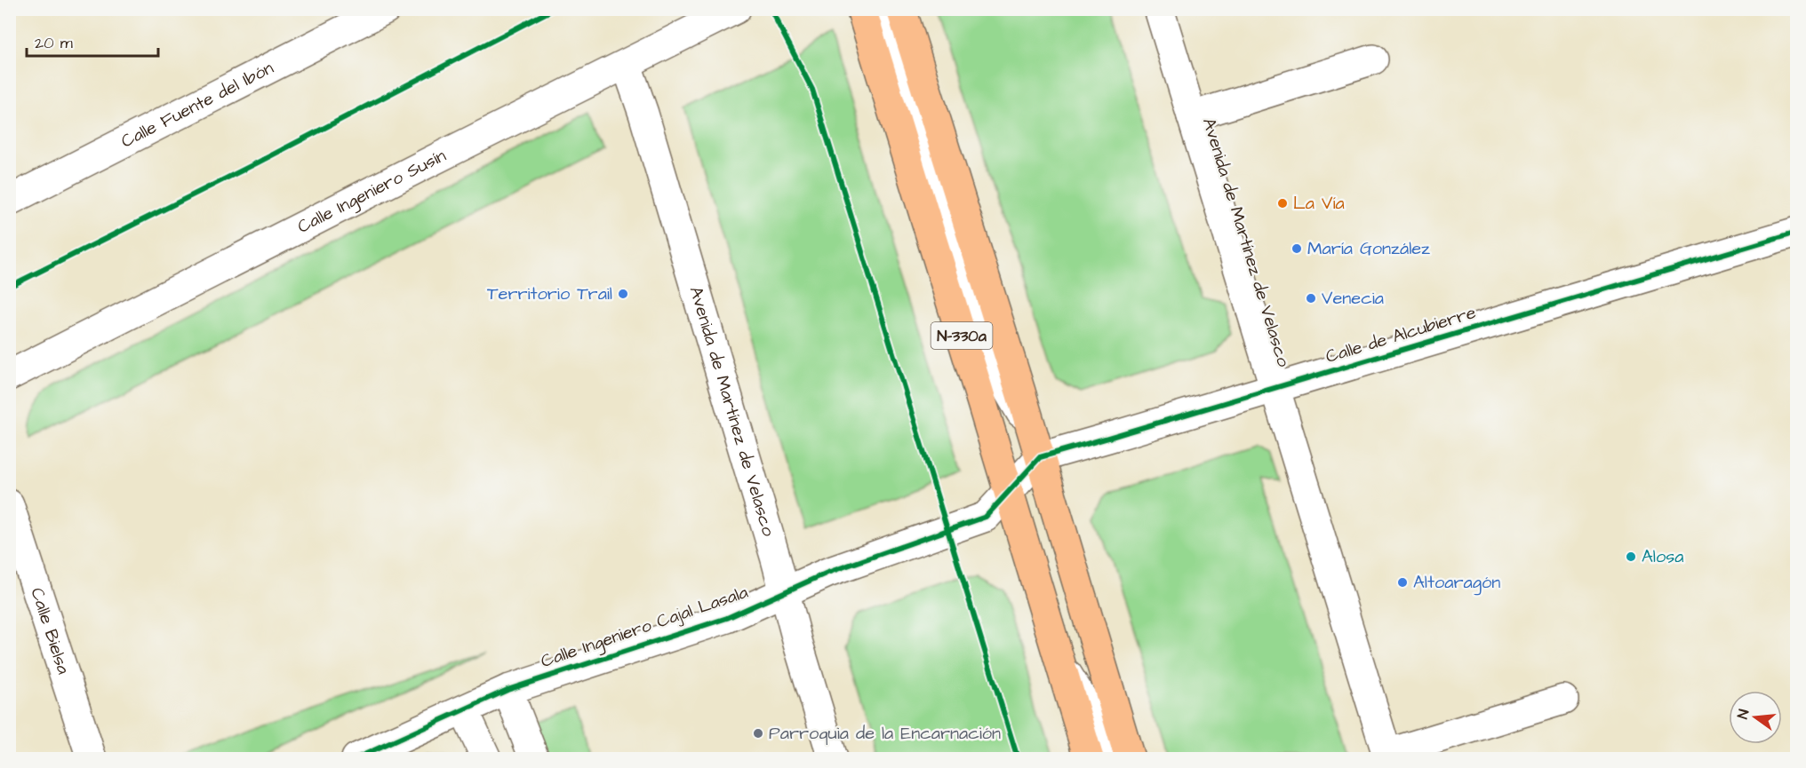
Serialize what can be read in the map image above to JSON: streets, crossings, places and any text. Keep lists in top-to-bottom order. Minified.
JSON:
{"streets":{"highway":["N-330a"],"street":["Calle Fuente del Ibón","Calle Ingeniero Susín","Avenida de Martínez de Velasco","Calle de Alcubierre","Calle Ingeniero Cajal Lasala","Calle Bielsa"]},"crossings":[["Calle Ingeniero Susín","Avenida de Martínez de Velasco"],["Avenida de Martínez de Velasco","Calle de Alcubierre"],["Avenida de Martínez de Velasco","Calle Ingeniero Cajal Lasala"],["Calle de Alcubierre","N-330a"],["Calle de Alcubierre","Calle Ingeniero Cajal Lasala"],["N-330a","Calle Ingeniero Cajal Lasala"]],"places":["La Vía","María González","Territorio Trail","Venecia","Alosa","Altoaragón","Parroquia de la Encarnación"],"scale_bar":"20 m","north":"left"}
